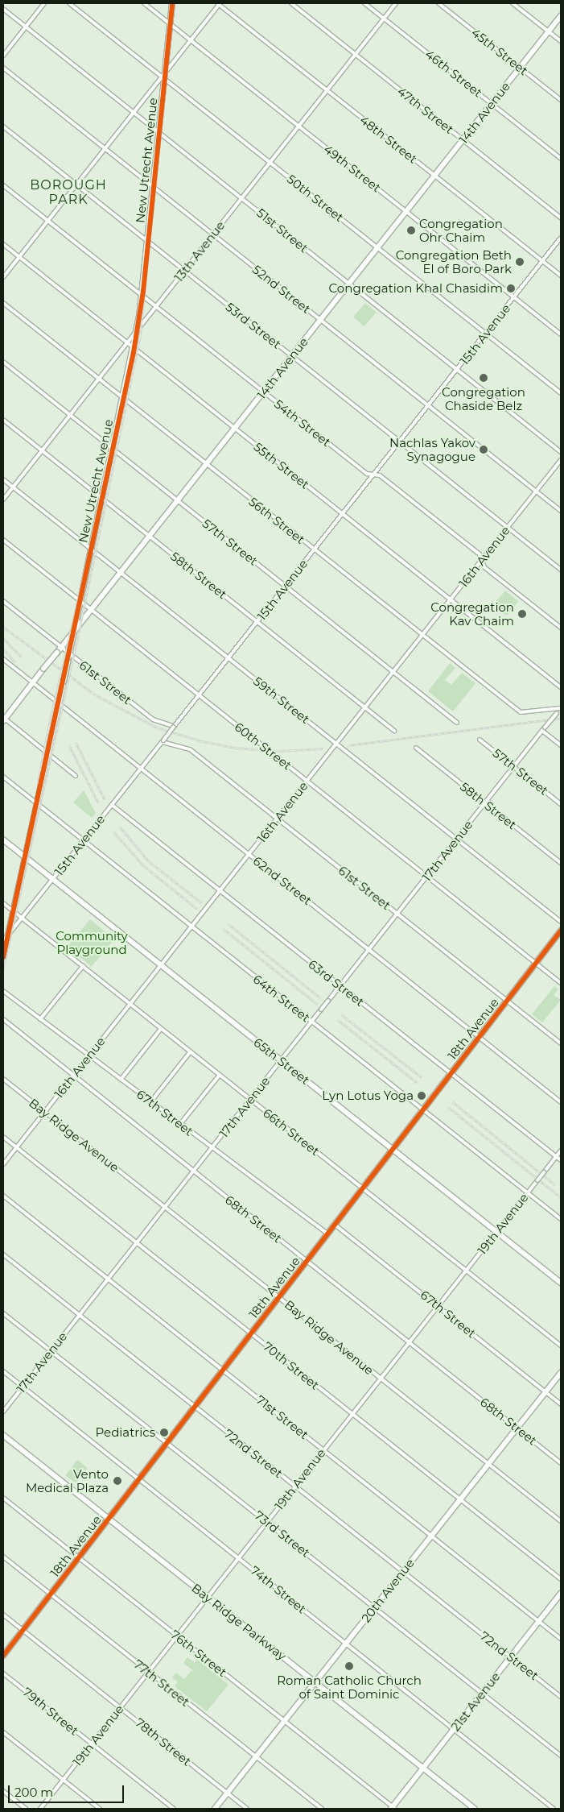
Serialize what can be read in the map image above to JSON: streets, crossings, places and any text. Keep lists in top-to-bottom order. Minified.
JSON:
{"streets":{"street":["45th Street","46th Street","47th Street","14th Avenue","48th Street","New Utrecht Avenue","49th Street","50th Street","51st Street","13th Avenue","52nd Street","53rd Street","15th Avenue","54th Street","55th Street","56th Street","57th Street","16th Avenue","58th Street","61st Street","59th Street","60th Street","17th Avenue","62nd Street","63rd Street","64th Street","18th Avenue","65th Street","67th Street","66th Street","Bay Ridge Avenue","68th Street","19th Avenue","70th Street","71st Street","72nd Street","73rd Street","74th Street","20th Avenue","Bay Ridge Parkway","76th Street","77th Street","21st Avenue","79th Street","78th Street"]},"crossings":[["45th Street","14th Avenue"],["46th Street","14th Avenue"],["46th Street","13th Avenue"],["47th Street","14th Avenue"],["47th Street","13th Avenue"],["14th Avenue","48th Street"],["14th Avenue","New Utrecht Avenue"],["14th Avenue","49th Street"],["14th Avenue","50th Street"],["14th Avenue","51st Street"],["14th Avenue","52nd Street"],["14th Avenue","53rd Street"],["14th Avenue","54th Street"],["14th Avenue","55th Street"],["14th Avenue","56th Street"],["14th Avenue","57th Street"],["14th Avenue","58th Street"],["14th Avenue","61st Street"],["14th Avenue","59th Street"],["14th Avenue","60th Street"],["14th Avenue","62nd Street"],["48th Street","13th Avenue"],["48th Street","15th Avenue"],["New Utrecht Avenue","49th Street"],["New Utrecht Avenue","50th Street"],["New Utrecht Avenue","51st Street"],["New Utrecht Avenue","13th Avenue"],["New Utrecht Avenue","52nd Street"],["New Utrecht Avenue","53rd Street"],["New Utrecht Avenue","15th Avenue"],["New Utrecht Avenue","54th Street"],["New Utrecht Avenue","55th Street"],["New Utrecht Avenue","56th Street"],["New Utrecht Avenue","57th Street"],["New Utrecht Avenue","58th Street"],["New Utrecht Avenue","61st Street"],["New Utrecht Avenue","59th Street"],["New Utrecht Avenue","60th Street"],["New Utrecht Avenue","62nd Street"],["New Utrecht Avenue","64th Street"],["New Utrecht Avenue","65th Street"],["New Utrecht Avenue","66th Street"],["49th Street","13th Avenue"],["49th Street","15th Avenue"],["50th Street","13th Avenue"],["50th Street","15th Avenue"],["51st Street","13th Avenue"],["51st Street","15th Avenue"],["13th Avenue","52nd Street"],["13th Avenue","53rd Street"],["13th Avenue","54th Street"],["13th Avenue","55th Street"],["13th Avenue","56th Street"],["13th Avenue","57th Street"],["13th Avenue","58th Street"],["13th Avenue","59th Street"],["52nd Street","15th Avenue"],["52nd Street","16th Avenue"],["53rd Street","15th Avenue"],["53rd Street","16th Avenue"],["15th Avenue","54th Street"],["15th Avenue","55th Street"],["15th Avenue","56th Street"],["15th Avenue","57th Street"],["15th Avenue","58th Street"],["15th Avenue","61st Street"],["15th Avenue","59th Street"],["15th Avenue","60th Street"],["15th Avenue","62nd Street"],["15th Avenue","63rd Street"],["15th Avenue","64th Street"],["15th Avenue","65th Street"],["15th Avenue","66th Street"],["54th Street","16th Avenue"],["55th Street","16th Avenue"],["56th Street","16th Avenue"],["56th Street","17th Avenue"],["57th Street","16th Avenue"],["57th Street","17th Avenue"],["16th Avenue","58th Street"],["16th Avenue","61st Street"],["16th Avenue","59th Street"],["16th Avenue","60th Street"],["16th Avenue","62nd Street"],["16th Avenue","63rd Street"],["16th Avenue","64th Street"],["16th Avenue","65th Street"],["16th Avenue","67th Street"],["16th Avenue","66th Street"],["16th Avenue","Bay Ridge Avenue"],["16th Avenue","68th Street"],["16th Avenue","70th Street"],["58th Street","17th Avenue"],["61st Street","17th Avenue"],["61st Street","18th Avenue"],["59th Street","17th Avenue"],["60th Street","17th Avenue"],["60th Street","18th Avenue"],["17th Avenue","62nd Street"],["17th Avenue","63rd Street"],["17th Avenue","64th Street"],["17th Avenue","65th Street"],["17th Avenue","67th Street"],["17th Avenue","66th Street"],["17th Avenue","Bay Ridge Avenue"],["17th Avenue","68th Street"],["17th Avenue","70th Street"],["17th Avenue","71st Street"],["17th Avenue","72nd Street"],["17th Avenue","73rd Street"],["17th Avenue","74th Street"],["62nd Street","18th Avenue"],["63rd Street","18th Avenue"],["63rd Street","19th Avenue"],["64th Street","18th Avenue"],["64th Street","19th Avenue"],["18th Avenue","65th Street"],["18th Avenue","67th Street"],["18th Avenue","66th Street"],["18th Avenue","Bay Ridge Avenue"],["18th Avenue","68th Street"],["18th Avenue","70th Street"],["18th Avenue","71st Street"],["18th Avenue","72nd Street"],["18th Avenue","73rd Street"],["18th Avenue","74th Street"],["18th Avenue","Bay Ridge Parkway"],["18th Avenue","76th Street"],["18th Avenue","77th Street"],["18th Avenue","78th Street"],["65th Street","19th Avenue"],["67th Street","19th Avenue"],["67th Street","20th Avenue"],["66th Street","19th Avenue"],["Bay Ridge Avenue","19th Avenue"],["Bay Ridge Avenue","20th Avenue"],["68th Street","19th Avenue"],["68th Street","20th Avenue"],["19th Avenue","70th Street"],["19th Avenue","71st Street"],["19th Avenue","72nd Street"],["19th Avenue","73rd Street"],["19th Avenue","74th Street"],["19th Avenue","Bay Ridge Parkway"],["19th Avenue","76th Street"],["19th Avenue","77th Street"],["19th Avenue","79th Street"],["19th Avenue","78th Street"],["70th Street","20th Avenue"],["71st Street","20th Avenue"],["71st Street","21st Avenue"],["72nd Street","20th Avenue"],["72nd Street","21st Avenue"],["73rd Street","20th Avenue"],["73rd Street","21st Avenue"],["74th Street","20th Avenue"],["74th Street","21st Avenue"],["20th Avenue","Bay Ridge Parkway"],["20th Avenue","76th Street"],["20th Avenue","77th Street"],["20th Avenue","78th Street"],["Bay Ridge Parkway","21st Avenue"],["76th Street","21st Avenue"]],"districts":["BOROUGH PARK"],"parks":["Community Playground"],"places":["Congregation Ohr Chaim","Congregation Beth El of Boro Park","Congregation Khal Chasidim","Congregation Chaside Belz","Nachlas Yakov Synagogue","Congregation Kav Chaim","Lyn Lotus Yoga","Pediatrics","Vento Medical Plaza","Roman Catholic Church of Saint Dominic"],"scale_bar":"200 m"}
